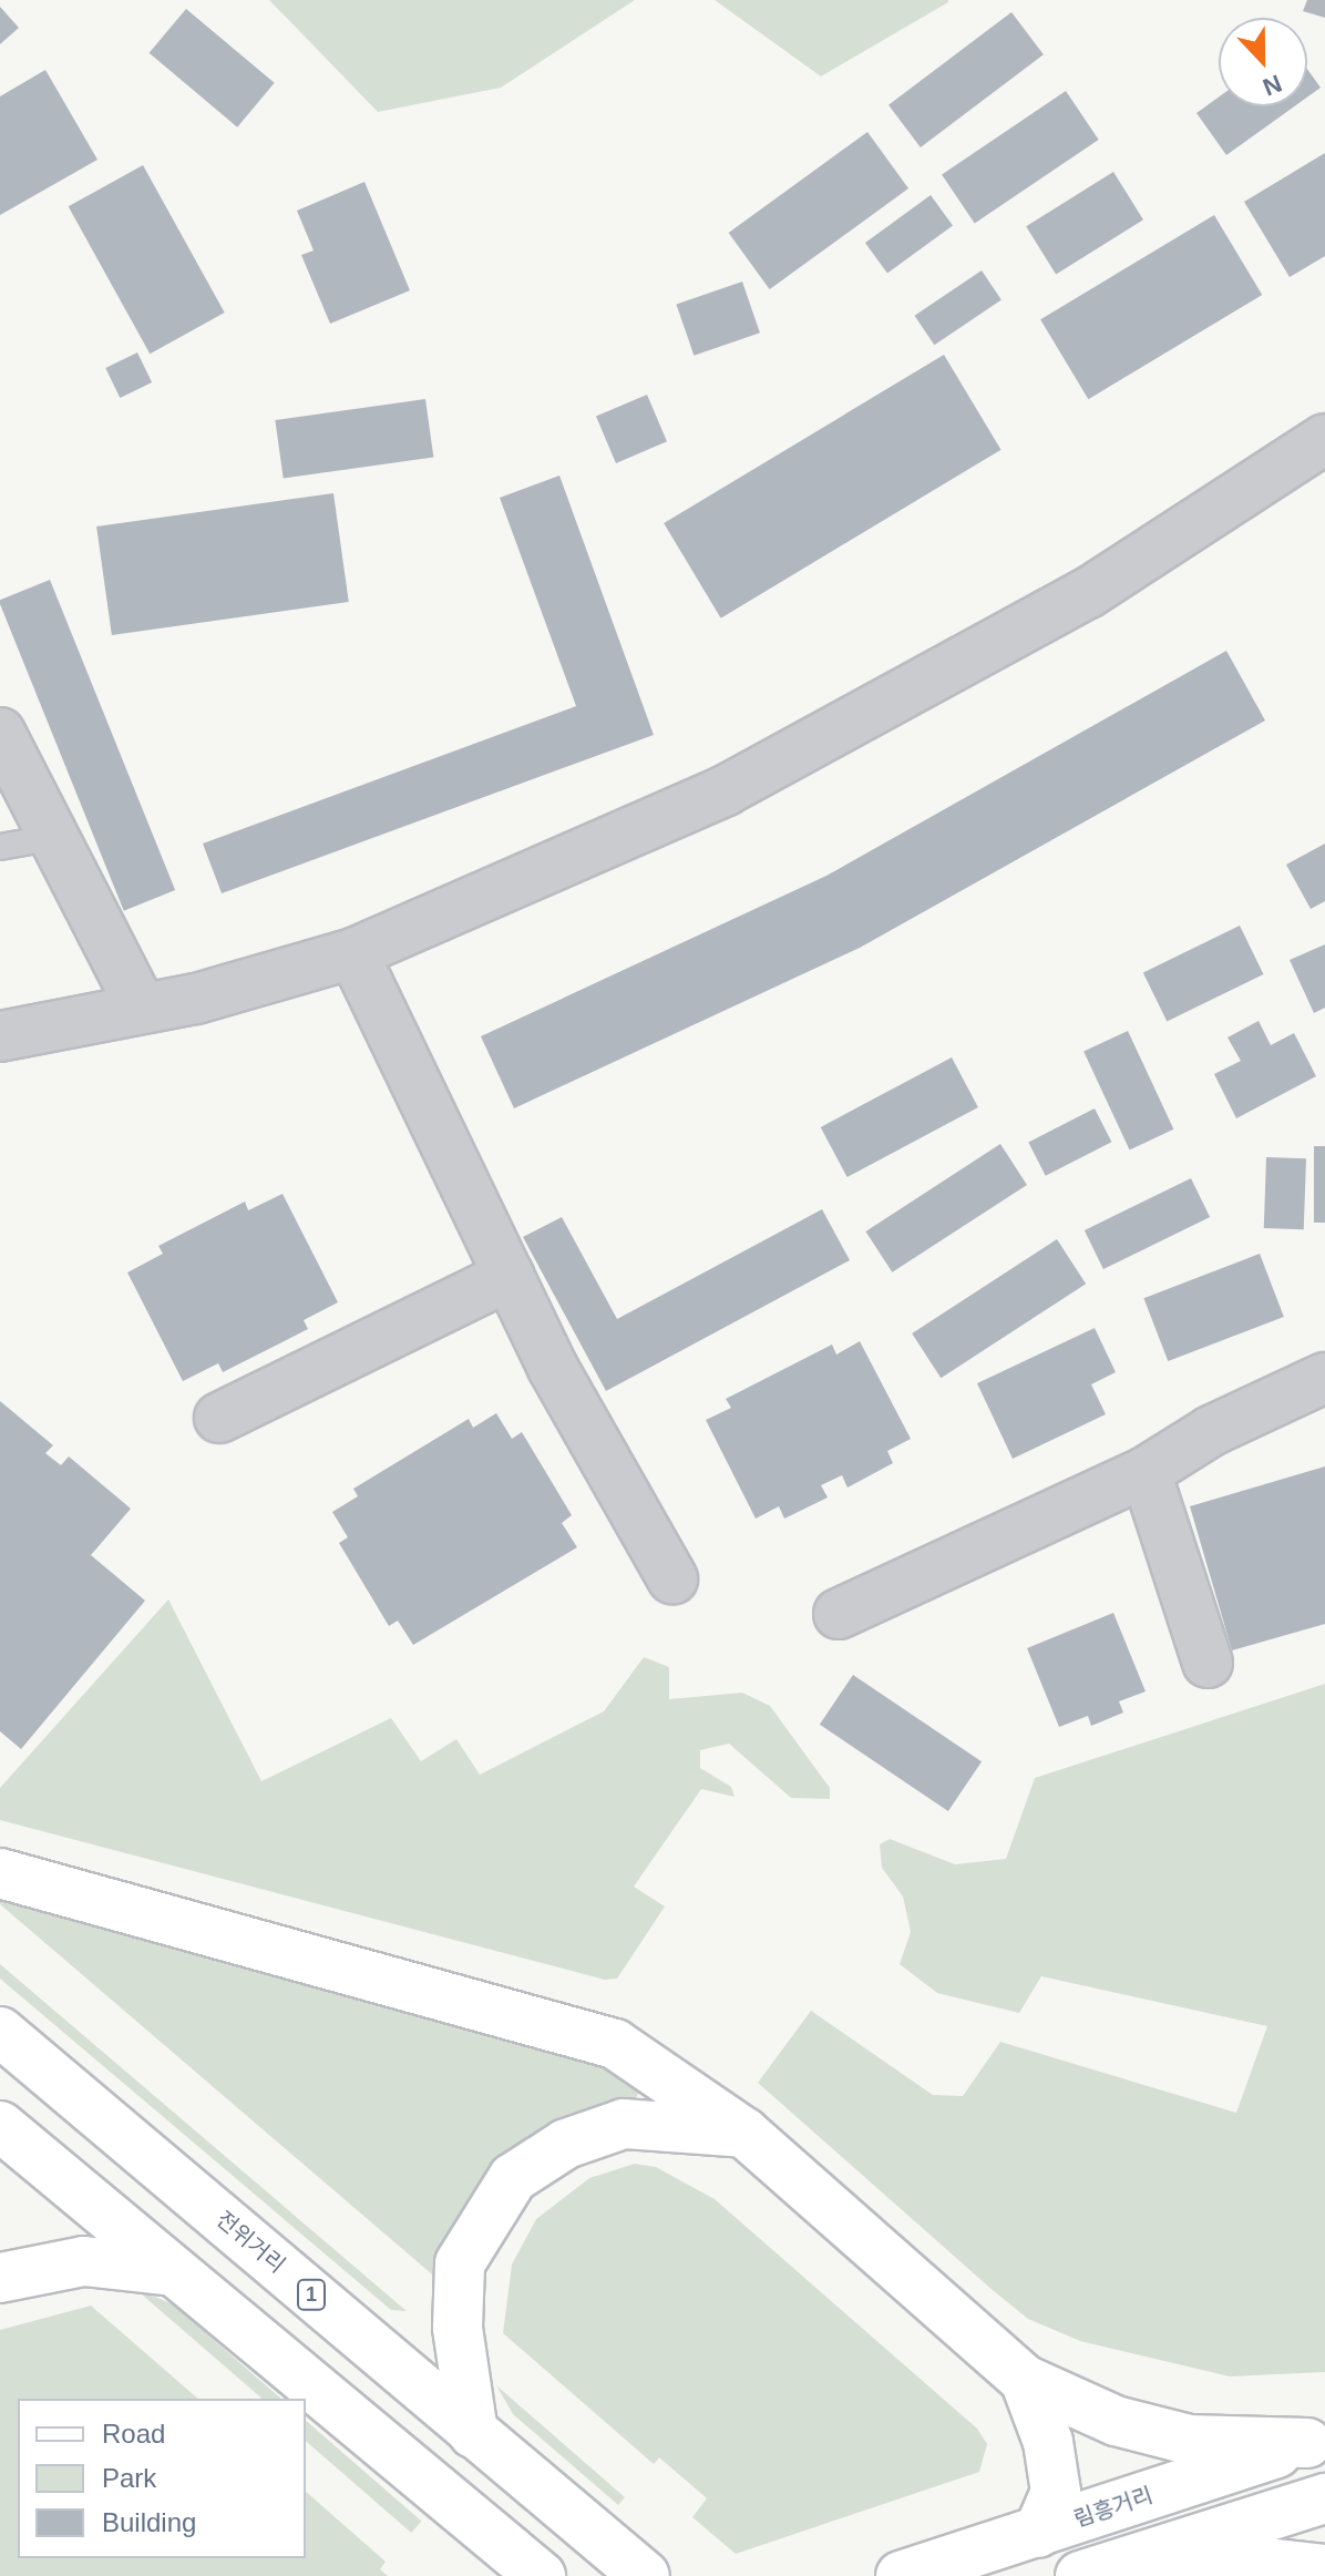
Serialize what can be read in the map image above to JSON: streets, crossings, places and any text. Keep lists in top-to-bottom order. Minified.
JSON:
{"streets":{"main road":["전위거리","1","림흥거리"]},"legend":["Road","Park","Building"],"north":"bottom"}
